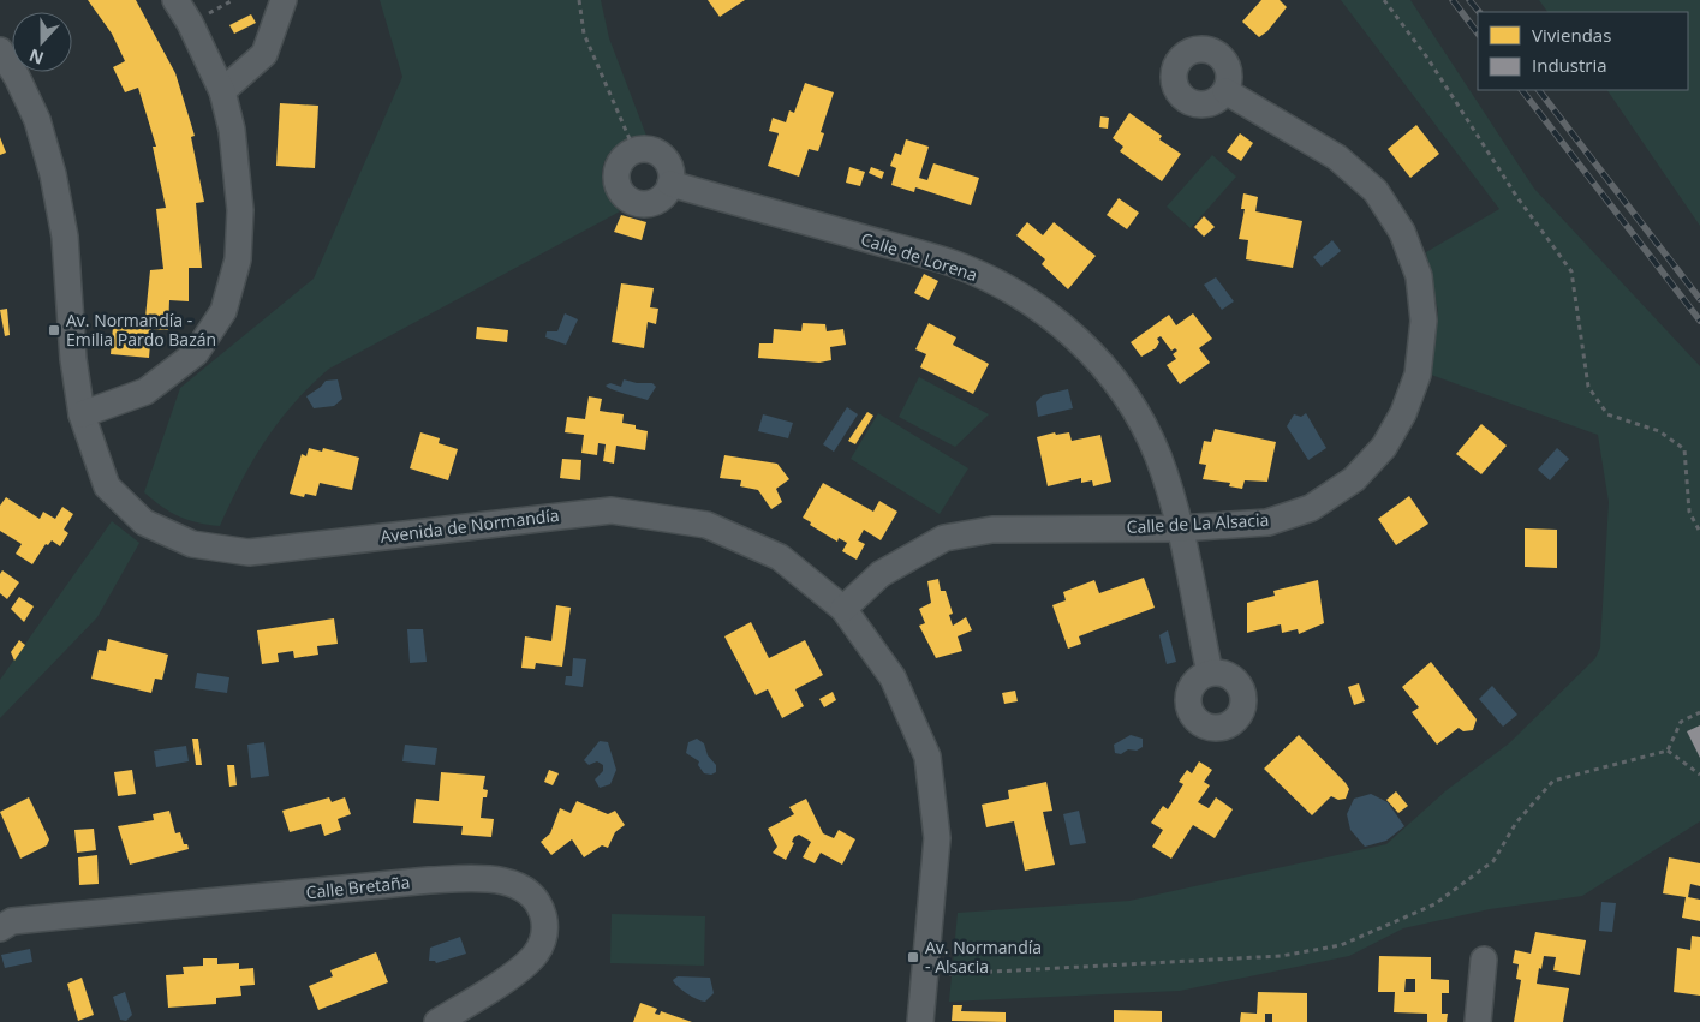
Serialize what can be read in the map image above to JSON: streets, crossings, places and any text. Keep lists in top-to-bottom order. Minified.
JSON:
{"streets":{"street":["Calle de Lorena","Calle de La Alsacia","Avenida de Normandía","Calle Bretaña"]},"crossings":[["Calle de Lorena","Calle de La Alsacia"],["Calle de La Alsacia","Avenida de Normandía"]],"places":{"transit":["Av. Normandía - Emilia Pardo Bazán","Av. Normandía - Alsacia"]},"legend":["Viviendas","Industria"],"north":"bottom"}
